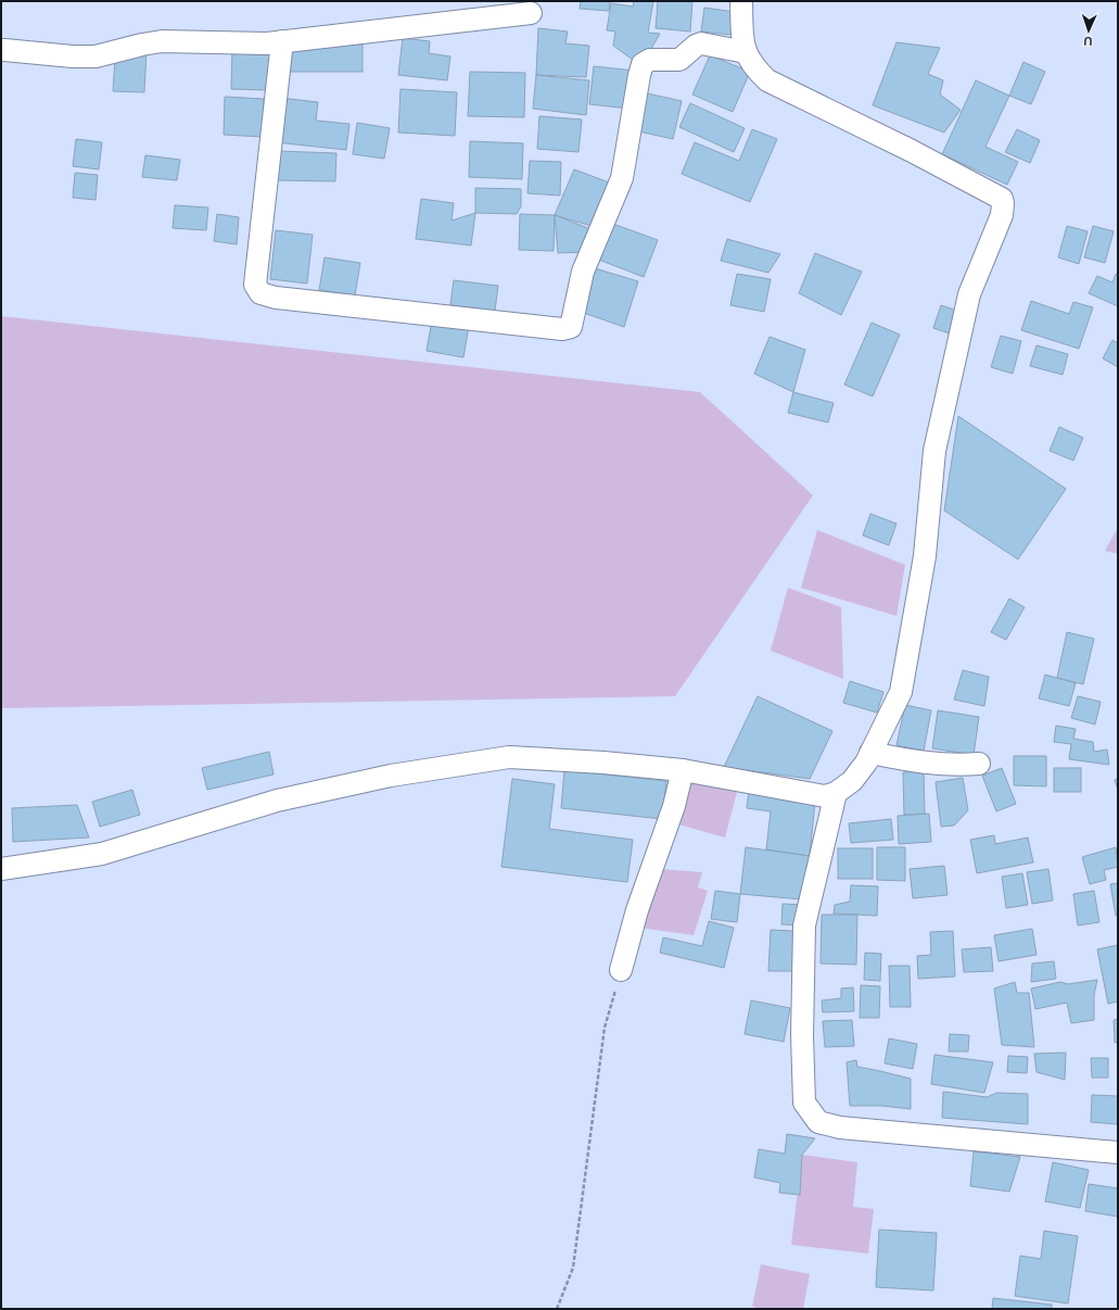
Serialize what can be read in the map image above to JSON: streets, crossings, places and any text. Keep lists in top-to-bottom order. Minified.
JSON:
{"north":"bottom"}
